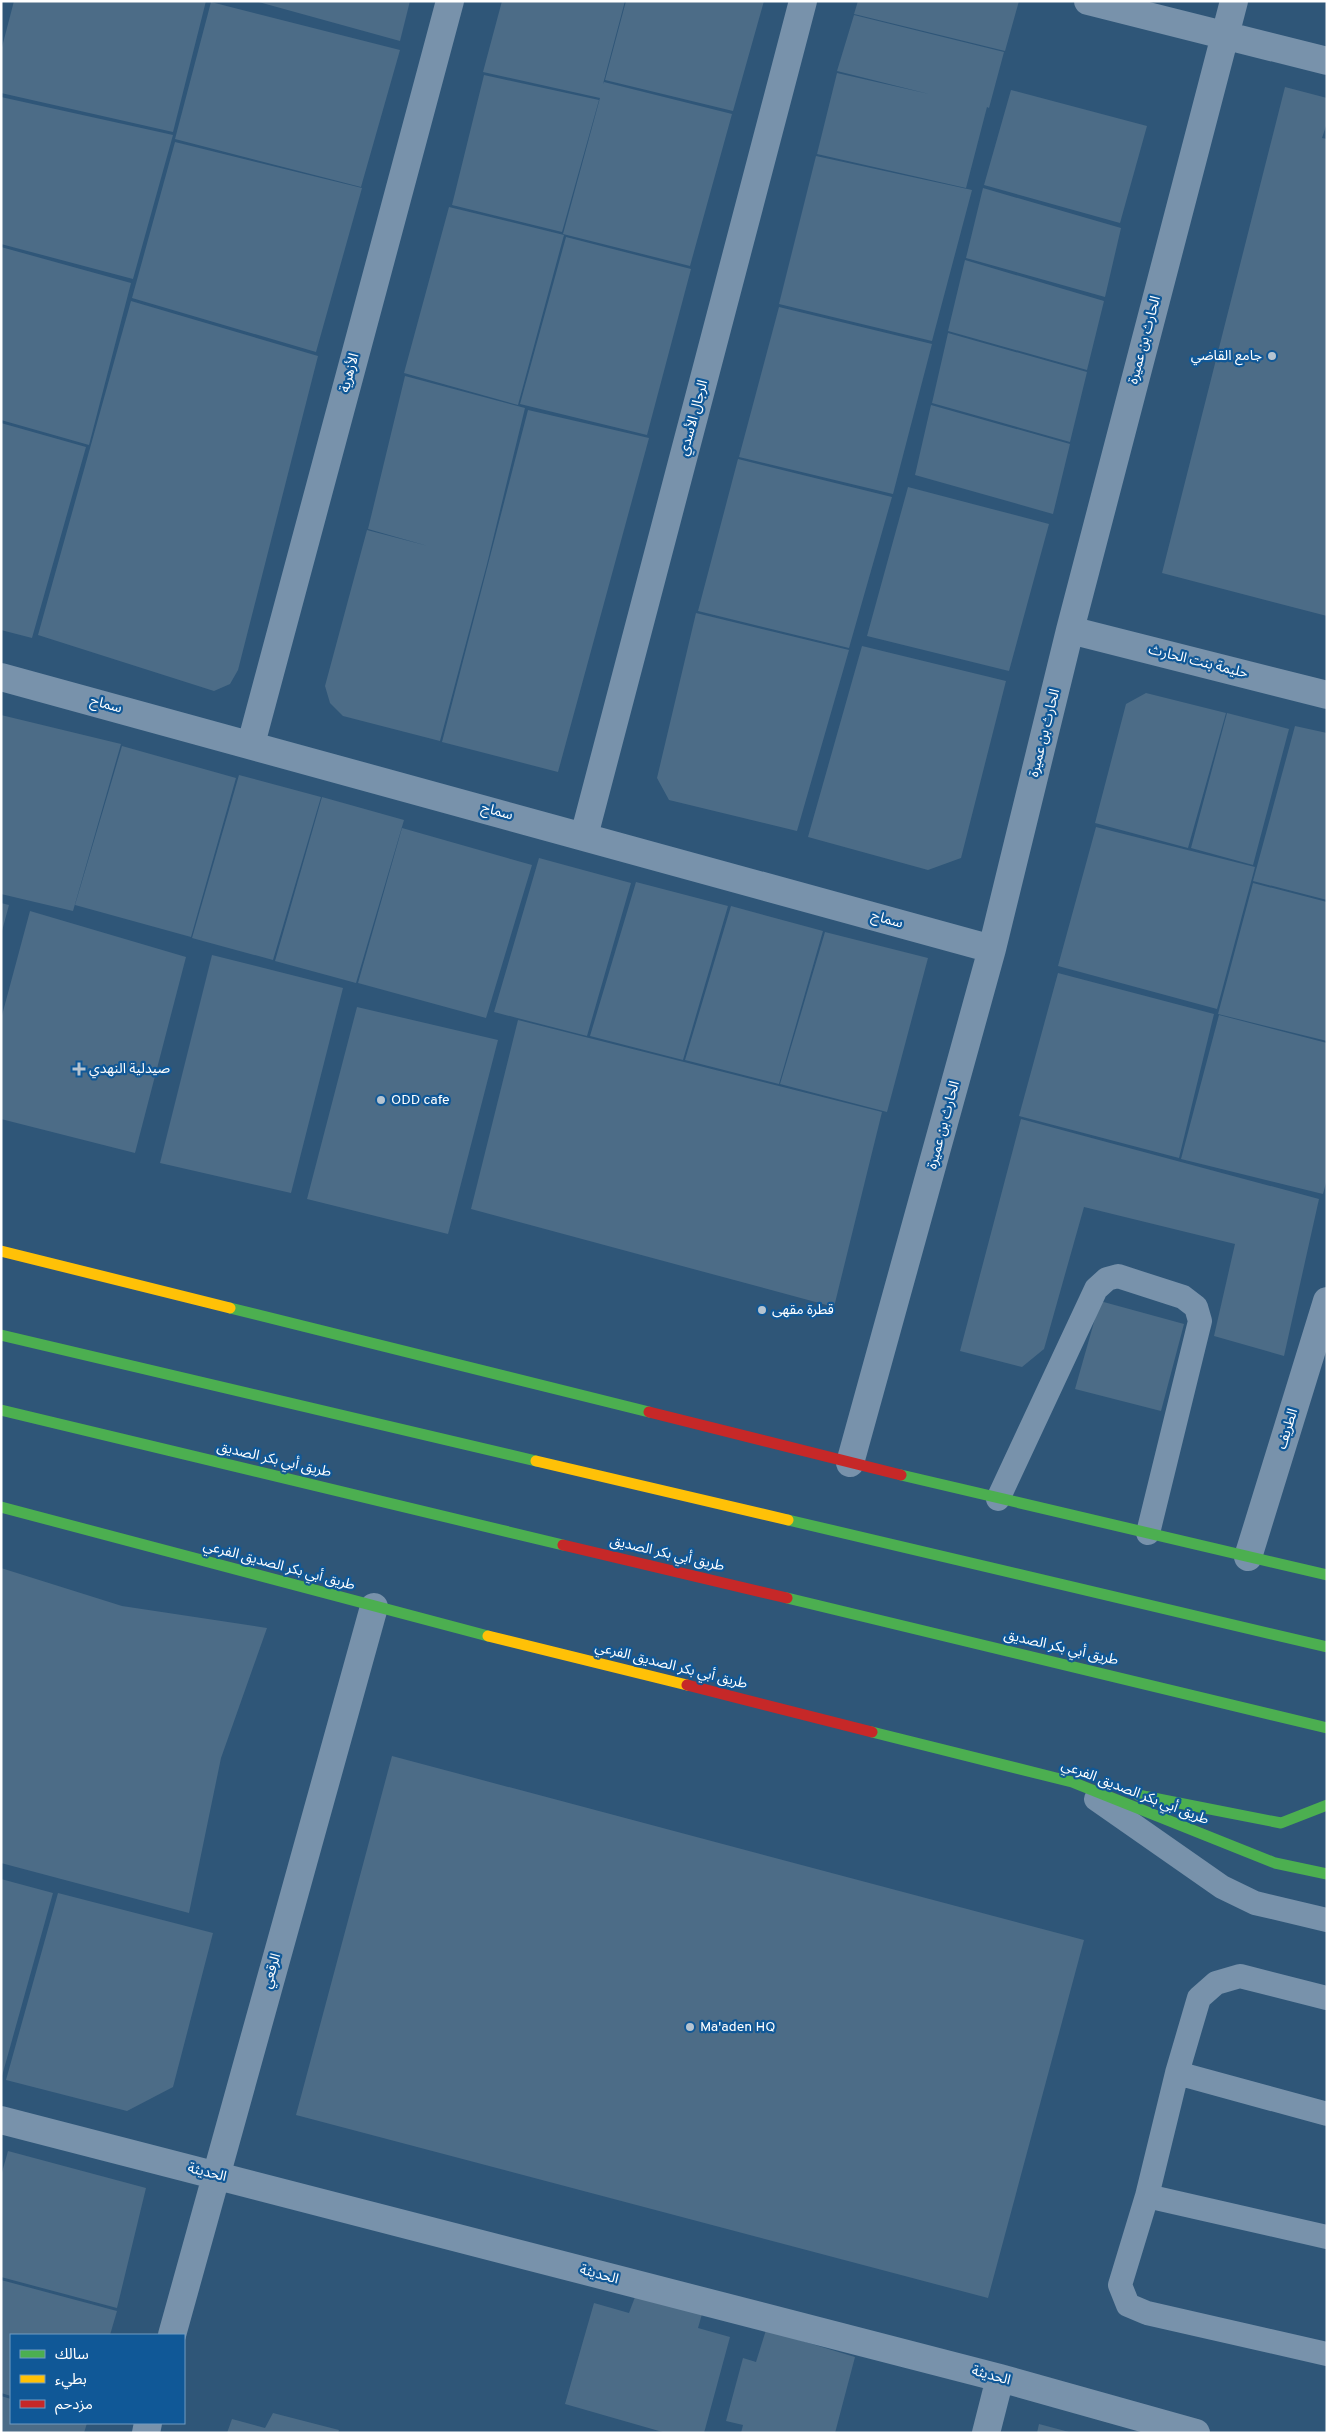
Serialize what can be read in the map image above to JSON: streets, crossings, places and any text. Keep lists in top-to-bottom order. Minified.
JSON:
{"streets":{"street":["الحارث بن عميرة","الأزهرية","الرجال الأسدي","حليمة بنت الحارث","سماح","الطريف","طريق أبي بكر الصديق","طريق أبي بكر الصديق الفرعي","الرقعي","الحديثة"]},"crossings":[["الحارث بن عميرة","حليمة بنت الحارث"],["الحارث بن عميرة","سماح"],["الأزهرية","سماح"],["الرجال الأسدي","سماح"],["طريق أبي بكر الصديق الفرعي","الرقعي"],["الرقعي","الحديثة"]],"places":{"other":["جامع القاضي","ODD cafe","قطرة مقهى","Ma'aden HQ"],"health":["صيدلية النهدي"]},"legend":["سالك","بطيء","مزدحم"]}
